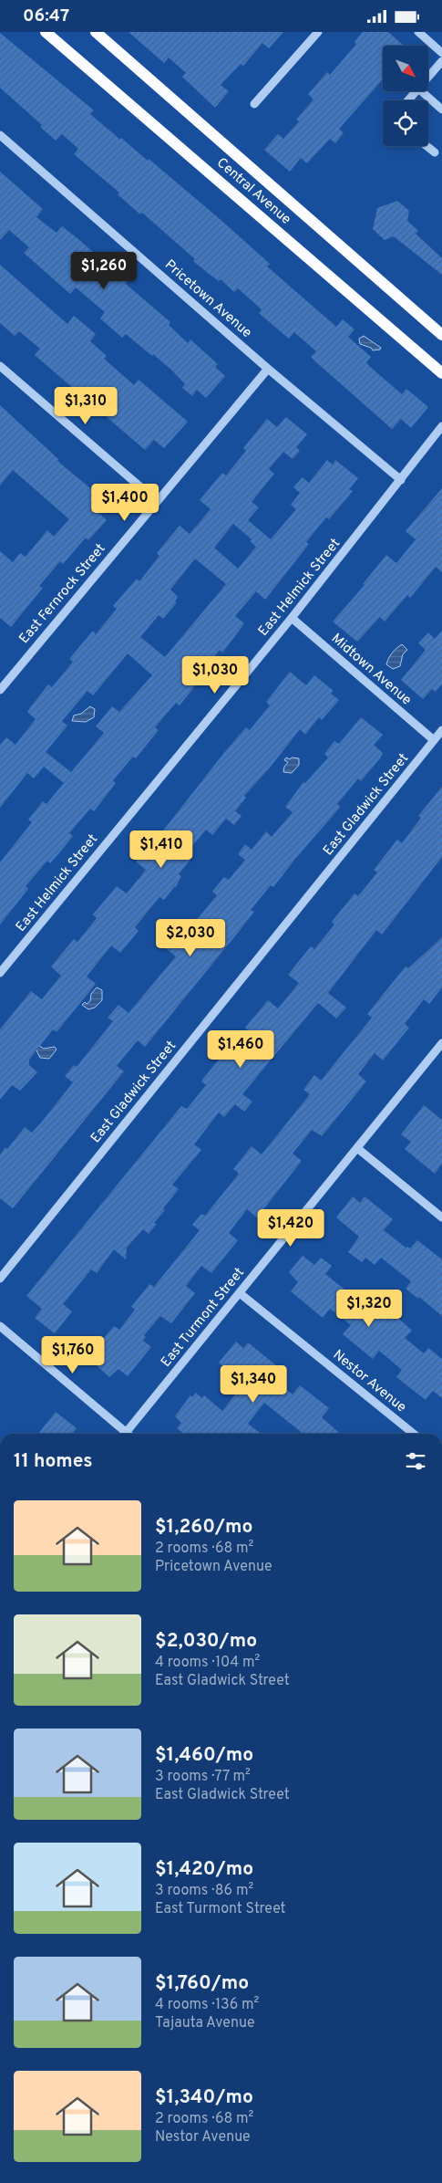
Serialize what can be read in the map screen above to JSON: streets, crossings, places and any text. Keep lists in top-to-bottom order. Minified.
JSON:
{"streets":{"main road":["Central Avenue"],"street":["Pricetown Avenue","East Helmick Street","East Fernrock Street","Midtown Avenue","East Gladwick Street","East Turmont Street","Nestor Avenue"]},"crossings":[["Pricetown Avenue","East Helmick Street"],["Pricetown Avenue","East Fernrock Street"],["East Helmick Street","Midtown Avenue"],["Midtown Avenue","East Gladwick Street"],["East Turmont Street","Nestor Avenue"]],"north":"bottom right","page":{"status":"06:47","price":["$1,260","$1,310","$1,400","$1,030","$1,410","$2,030","$1,460","$1,420","$1,320","$1,760","$1,340"],"heading":"11 homes","list":[{"name":"$1,260/mo","note":"2 rooms · 68 m² · Pricetown Avenue"},{"name":"$2,030/mo","note":"4 rooms · 104 m² · East Gladwick Street"},{"name":"$1,460/mo","note":"3 rooms · 77 m² · East Gladwick Street"},{"name":"$1,420/mo","note":"3 rooms · 86 m² · East Turmont Street"},{"name":"$1,760/mo","note":"4 rooms · 136 m² · Tajauta Avenue"},{"name":"$1,340/mo","note":"2 rooms · 68 m² · Nestor Avenue"}]}}
